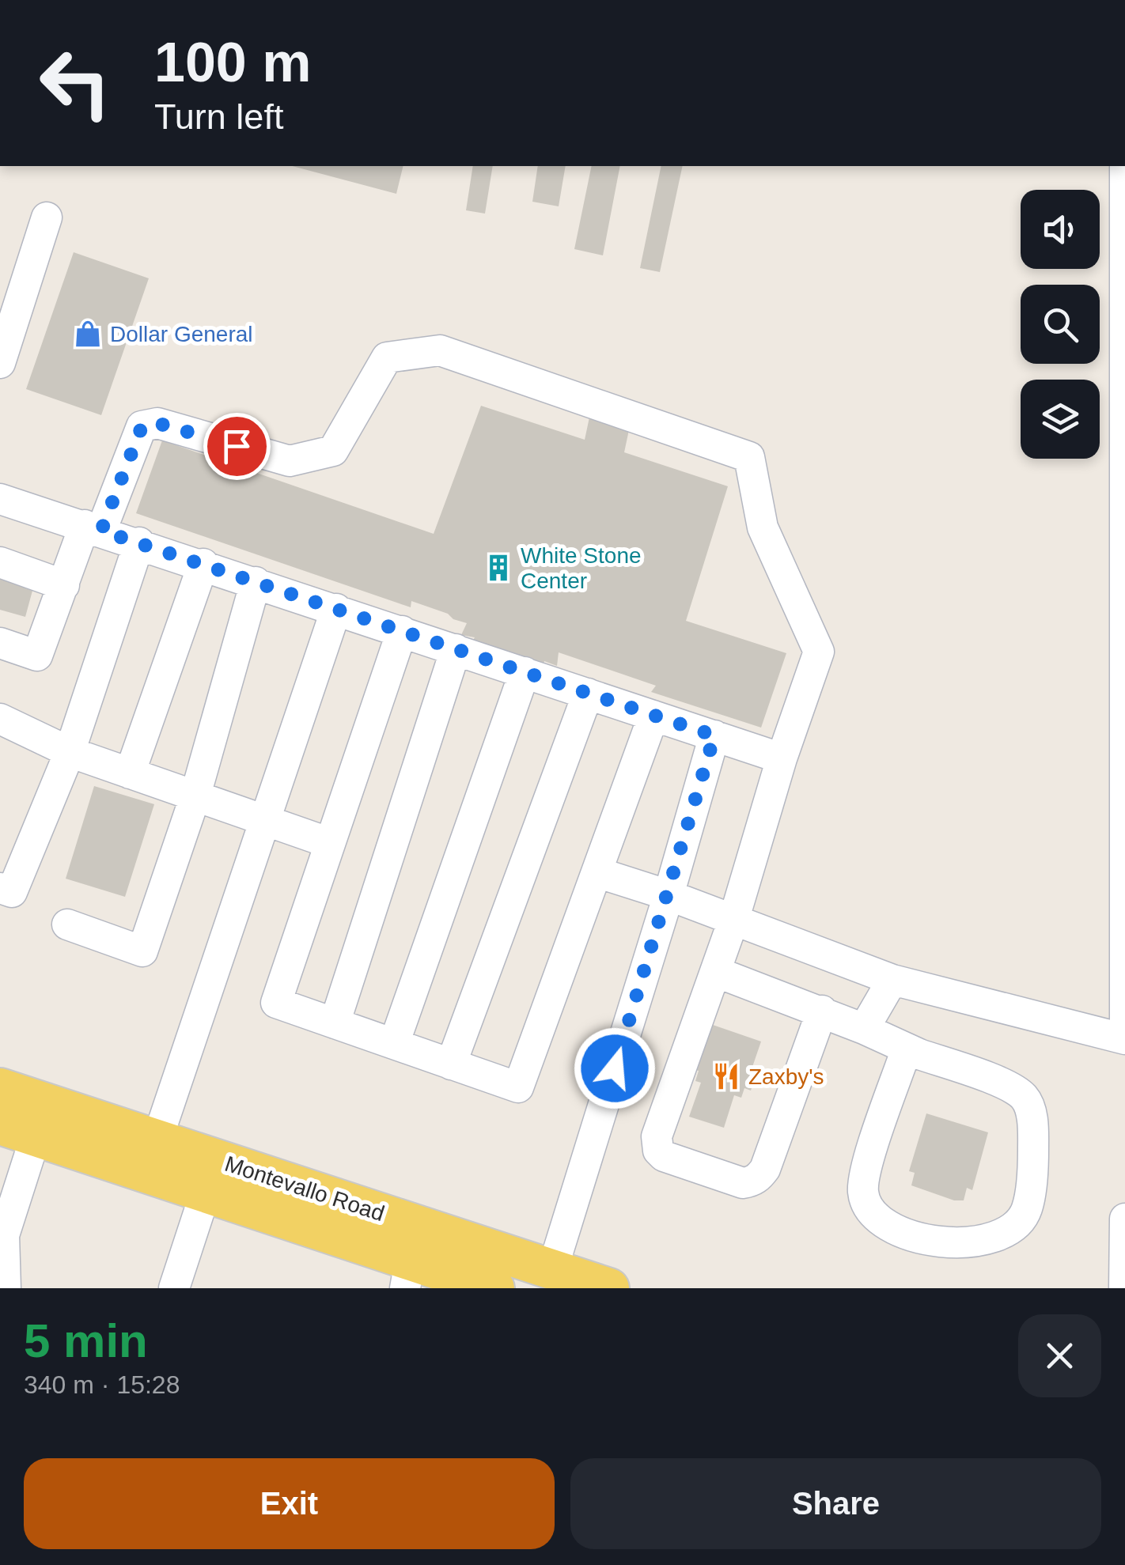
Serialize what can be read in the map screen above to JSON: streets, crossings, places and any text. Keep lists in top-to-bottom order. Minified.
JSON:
{"streets":{"main road":["Montevallo Road"]},"places":{"shop":["Dollar General"],"building":["White Stone Center"],"restaurant":["Zaxby's"]},"page":{"turn":["100 m","Turn left"],"heading":["5 min","340 m · 15:28"],"buttons":["Exit","Share"]}}
